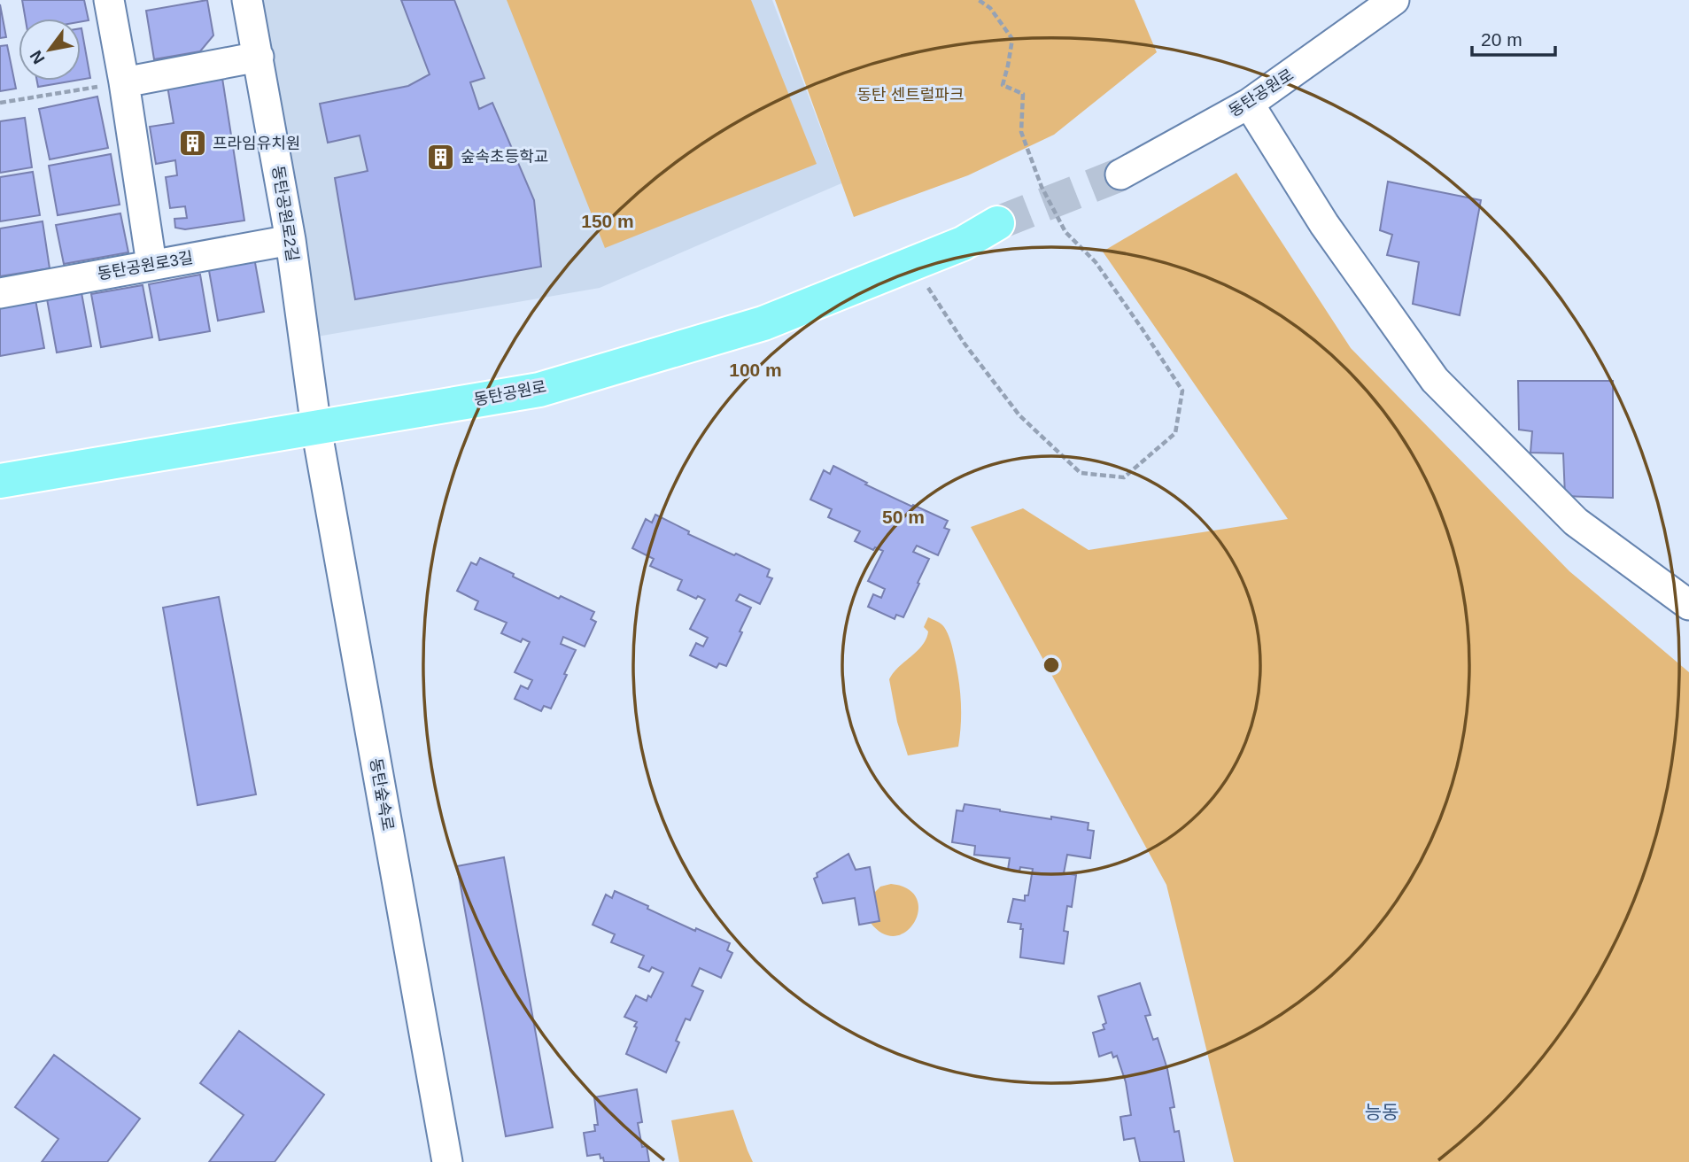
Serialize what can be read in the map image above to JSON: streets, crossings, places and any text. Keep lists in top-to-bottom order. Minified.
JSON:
{"streets":{"main road":["동탄공원로"],"street":["동탄공원로2길","동탄공원로3길","동탄숲속로"]},"crossings":[["동탄공원로","동탄공원로2길"],["동탄공원로","동탄숲속로"],["동탄공원로2길","동탄공원로3길"],["동탄공원로2길","동탄숲속로"]],"districts":["능동"],"parks":["동탄 센트럴파크"],"places":{"building":["프라임유치원","숲속초등학교"]},"scale_bar":"20 m","north":"bottom left","rings":["150 m","100 m","50 m"]}
